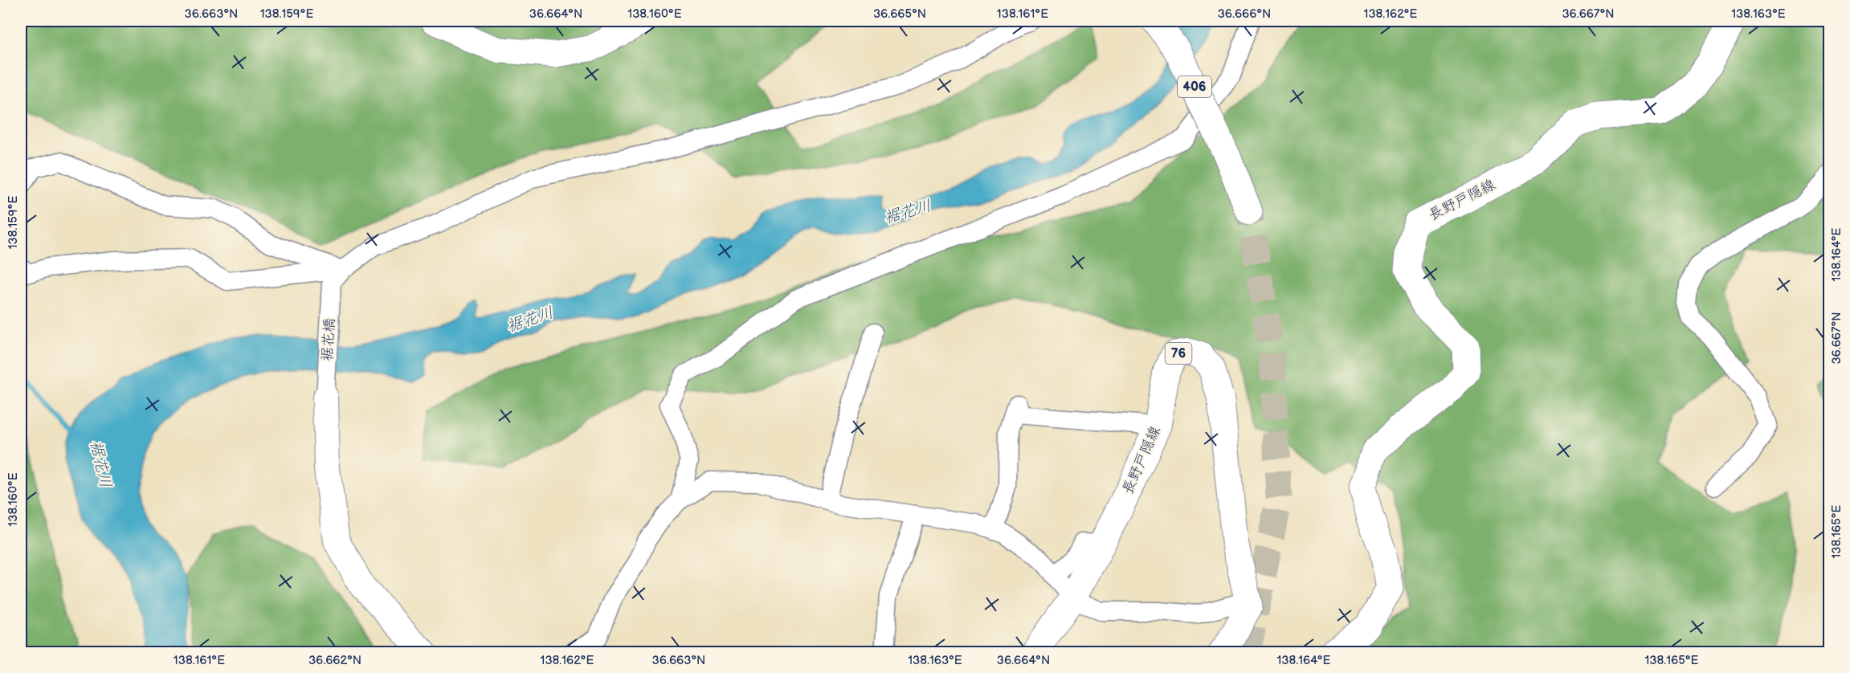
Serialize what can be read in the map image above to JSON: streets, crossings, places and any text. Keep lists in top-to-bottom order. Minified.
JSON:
{"streets":{"main road":["406","長野戸隠線","76"],"street":["裾花橋"]},"water":["裾花川"],"coordinates":["36.663°N","138.159°E","36.664°N","138.160°E","36.665°N","138.161°E","36.666°N","138.162°E","36.667°N","138.163°E","138.164°E","138.165°E","36.662°N"]}
